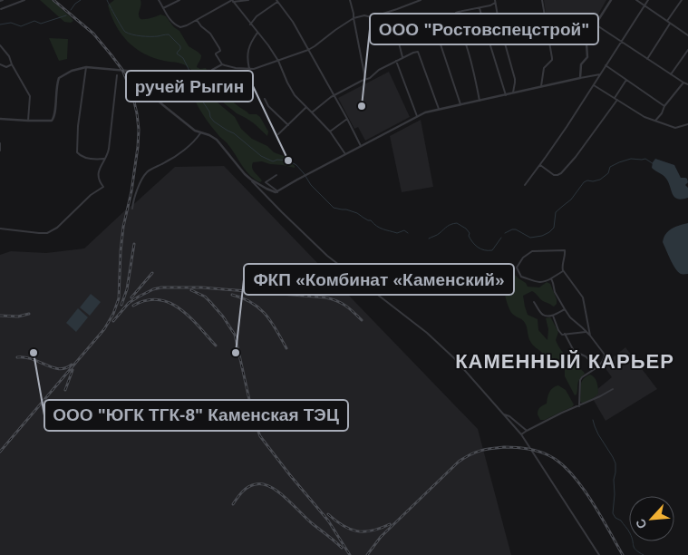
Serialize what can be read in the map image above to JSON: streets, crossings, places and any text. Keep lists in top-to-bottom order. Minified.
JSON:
{"districts":["КАМЕННЫЙ КАРЬЕР"],"places":["ООО \"Ростовспецстрой\"","ручей Рыгин","ООО \"ЮГК ТГК-8\" Каменская ТЭЦ","ФКП «Комбинат «Каменский»"],"north":"bottom left"}
